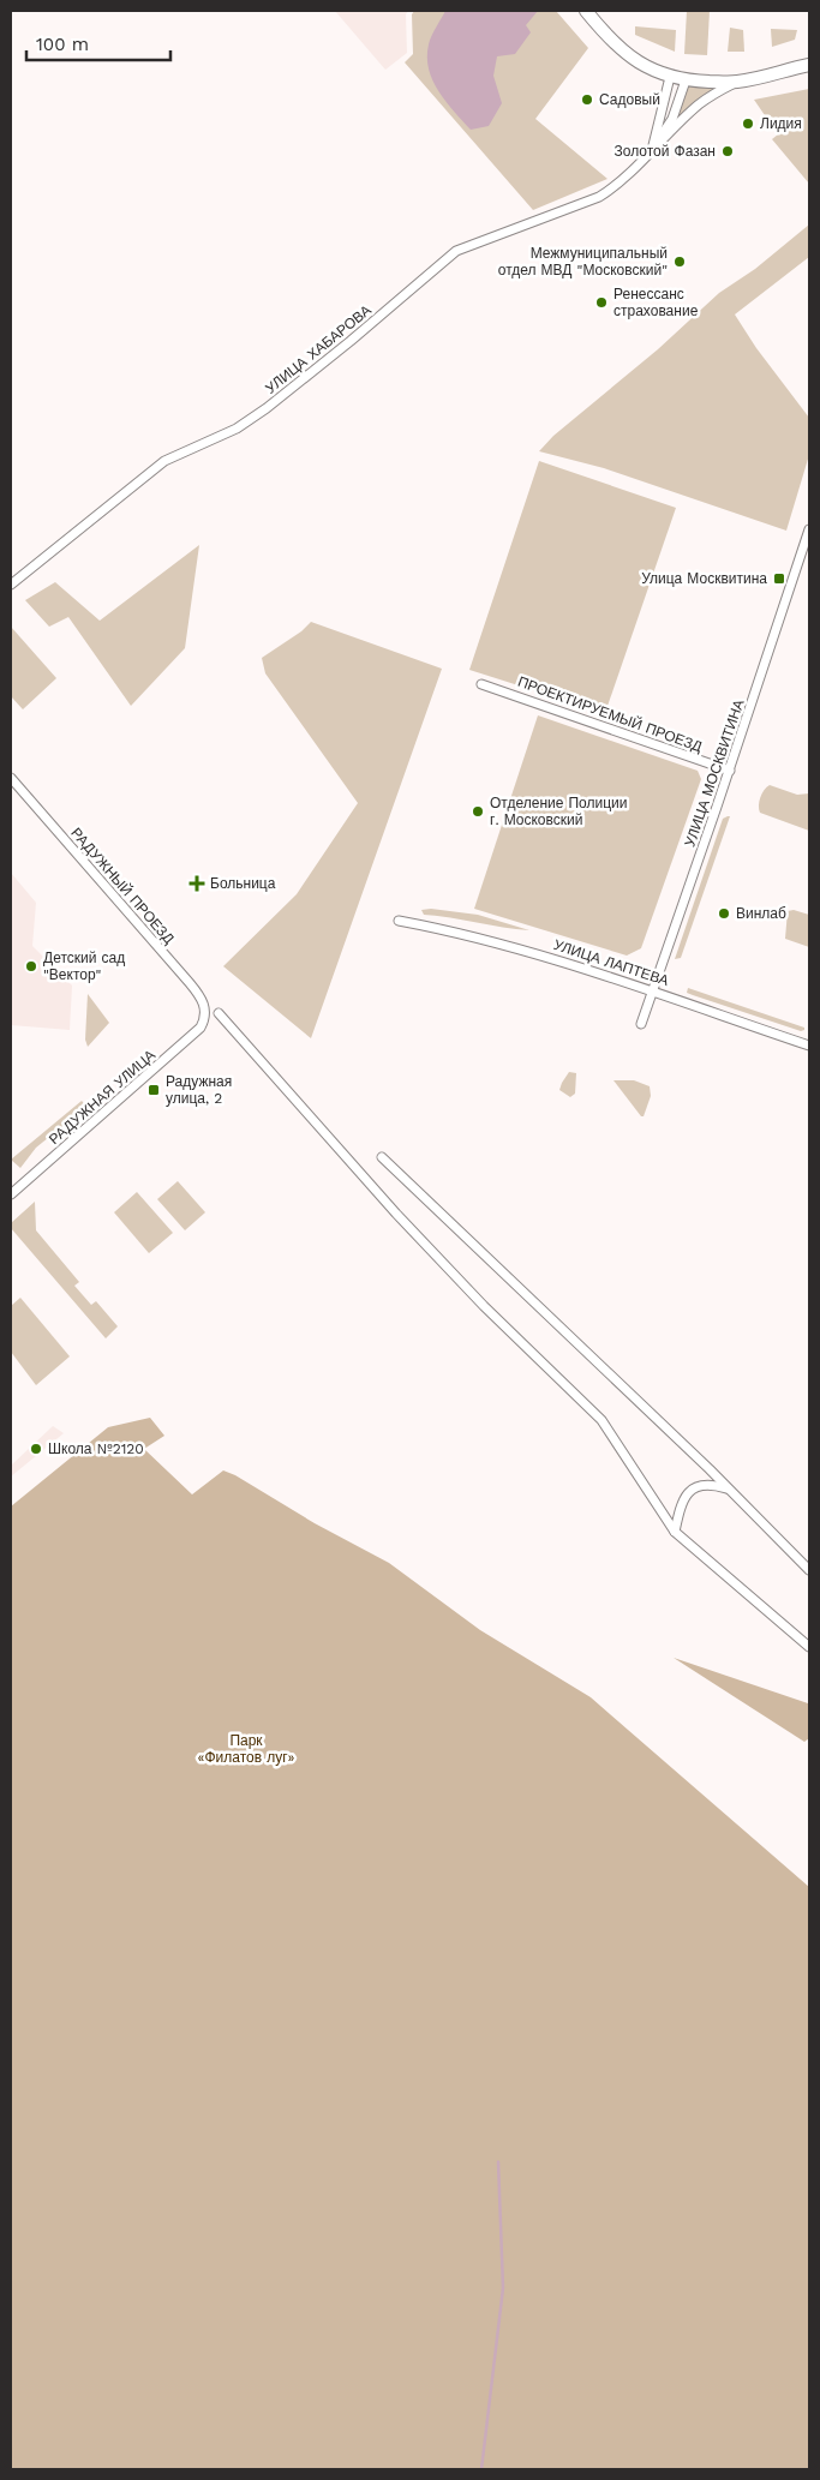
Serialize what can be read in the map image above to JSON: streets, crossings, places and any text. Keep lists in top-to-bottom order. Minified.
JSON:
{"streets":{"street":["УЛИЦА ХАБАРОВА","ПРОЕКТИРУЕМЫЙ ПРОЕЗД","УЛИЦА МОСКВИТИНА","РАДУЖНЫЙ ПРОЕЗД","УЛИЦА ЛАПТЕВА","РАДУЖНАЯ УЛИЦА"]},"crossings":[["ПРОЕКТИРУЕМЫЙ ПРОЕЗД","УЛИЦА МОСКВИТИНА"],["УЛИЦА МОСКВИТИНА","УЛИЦА ЛАПТЕВА"],["РАДУЖНЫЙ ПРОЕЗД","РАДУЖНАЯ УЛИЦА"]],"parks":["Парк «Филатов луг»"],"places":{"other":["Садовый","Лидия","Золотой Фазан","Межмуниципальный отдел МВД \"Московский\"","Ренессанс страхование","Отделение Полиции г. Московский","Винлаб","Детский сад \"Вектор\"","Школа №2120"],"transit":["Улица Москвитина","Радужная улица, 2"],"health":["Больница"]},"scale_bar":"100 m"}
